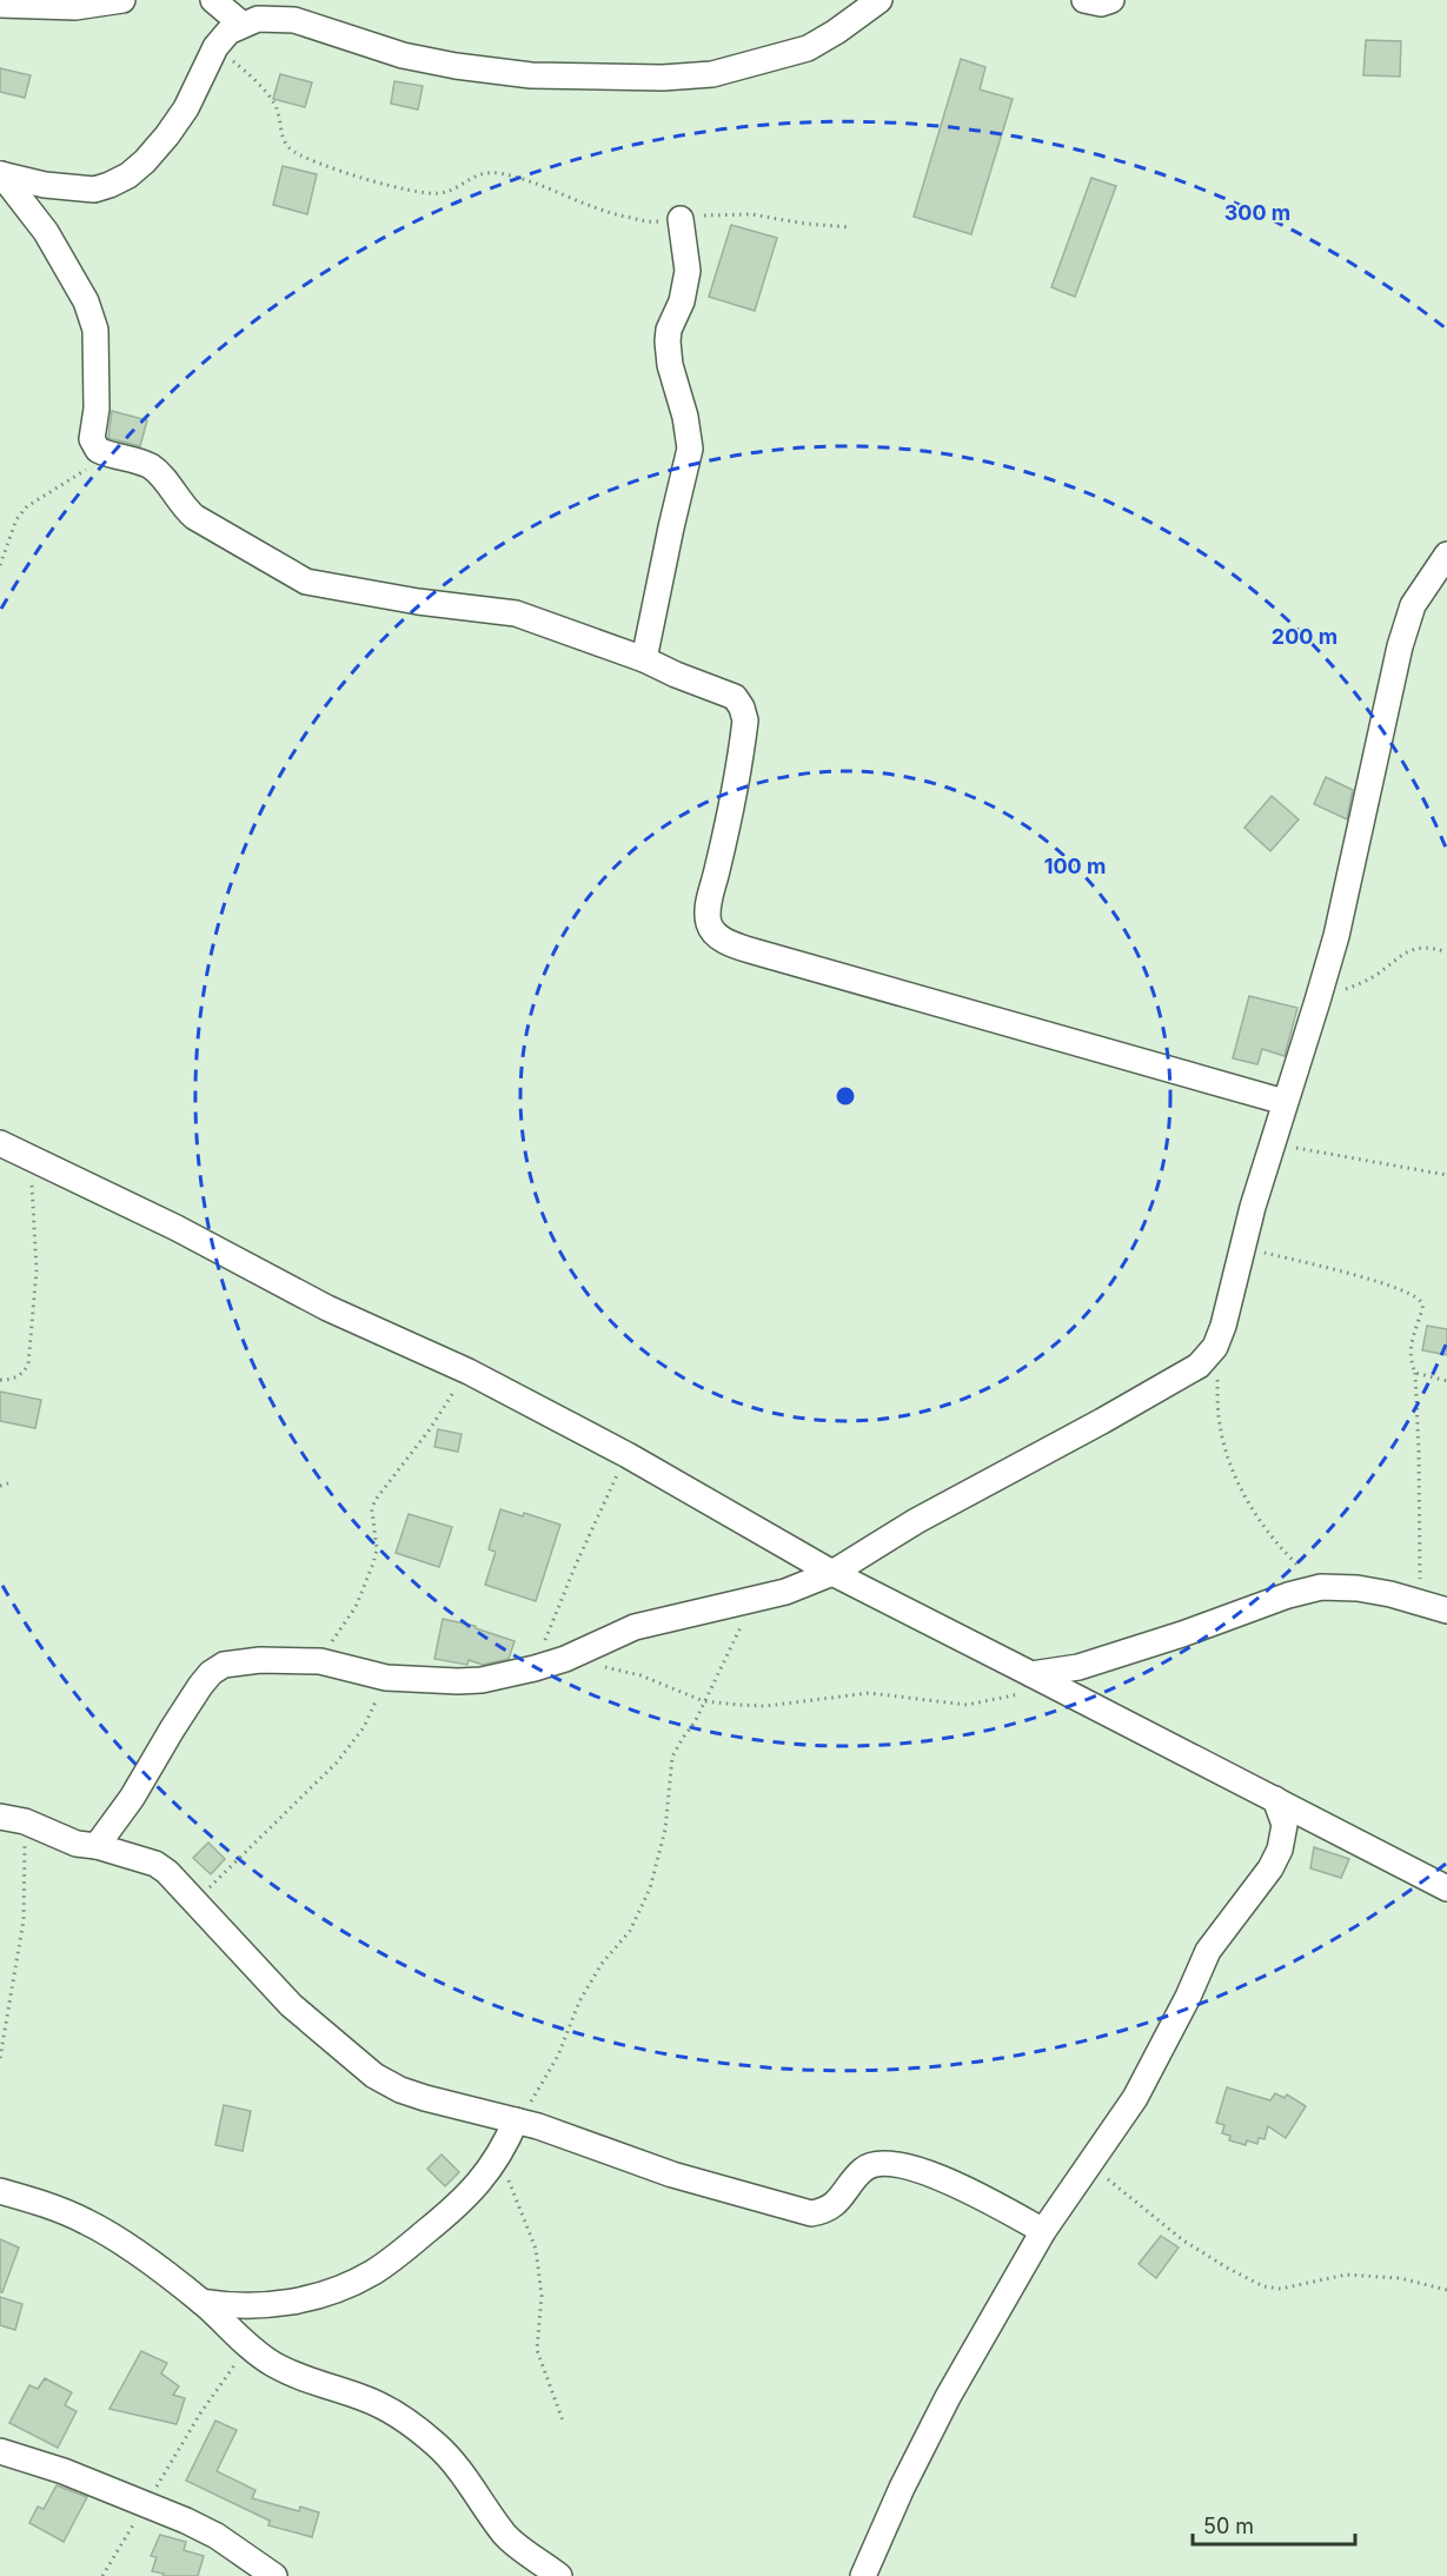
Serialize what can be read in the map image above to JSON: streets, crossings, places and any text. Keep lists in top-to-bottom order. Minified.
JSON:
{"scale_bar":"50 m","rings":["300 m","200 m","100 m"]}
